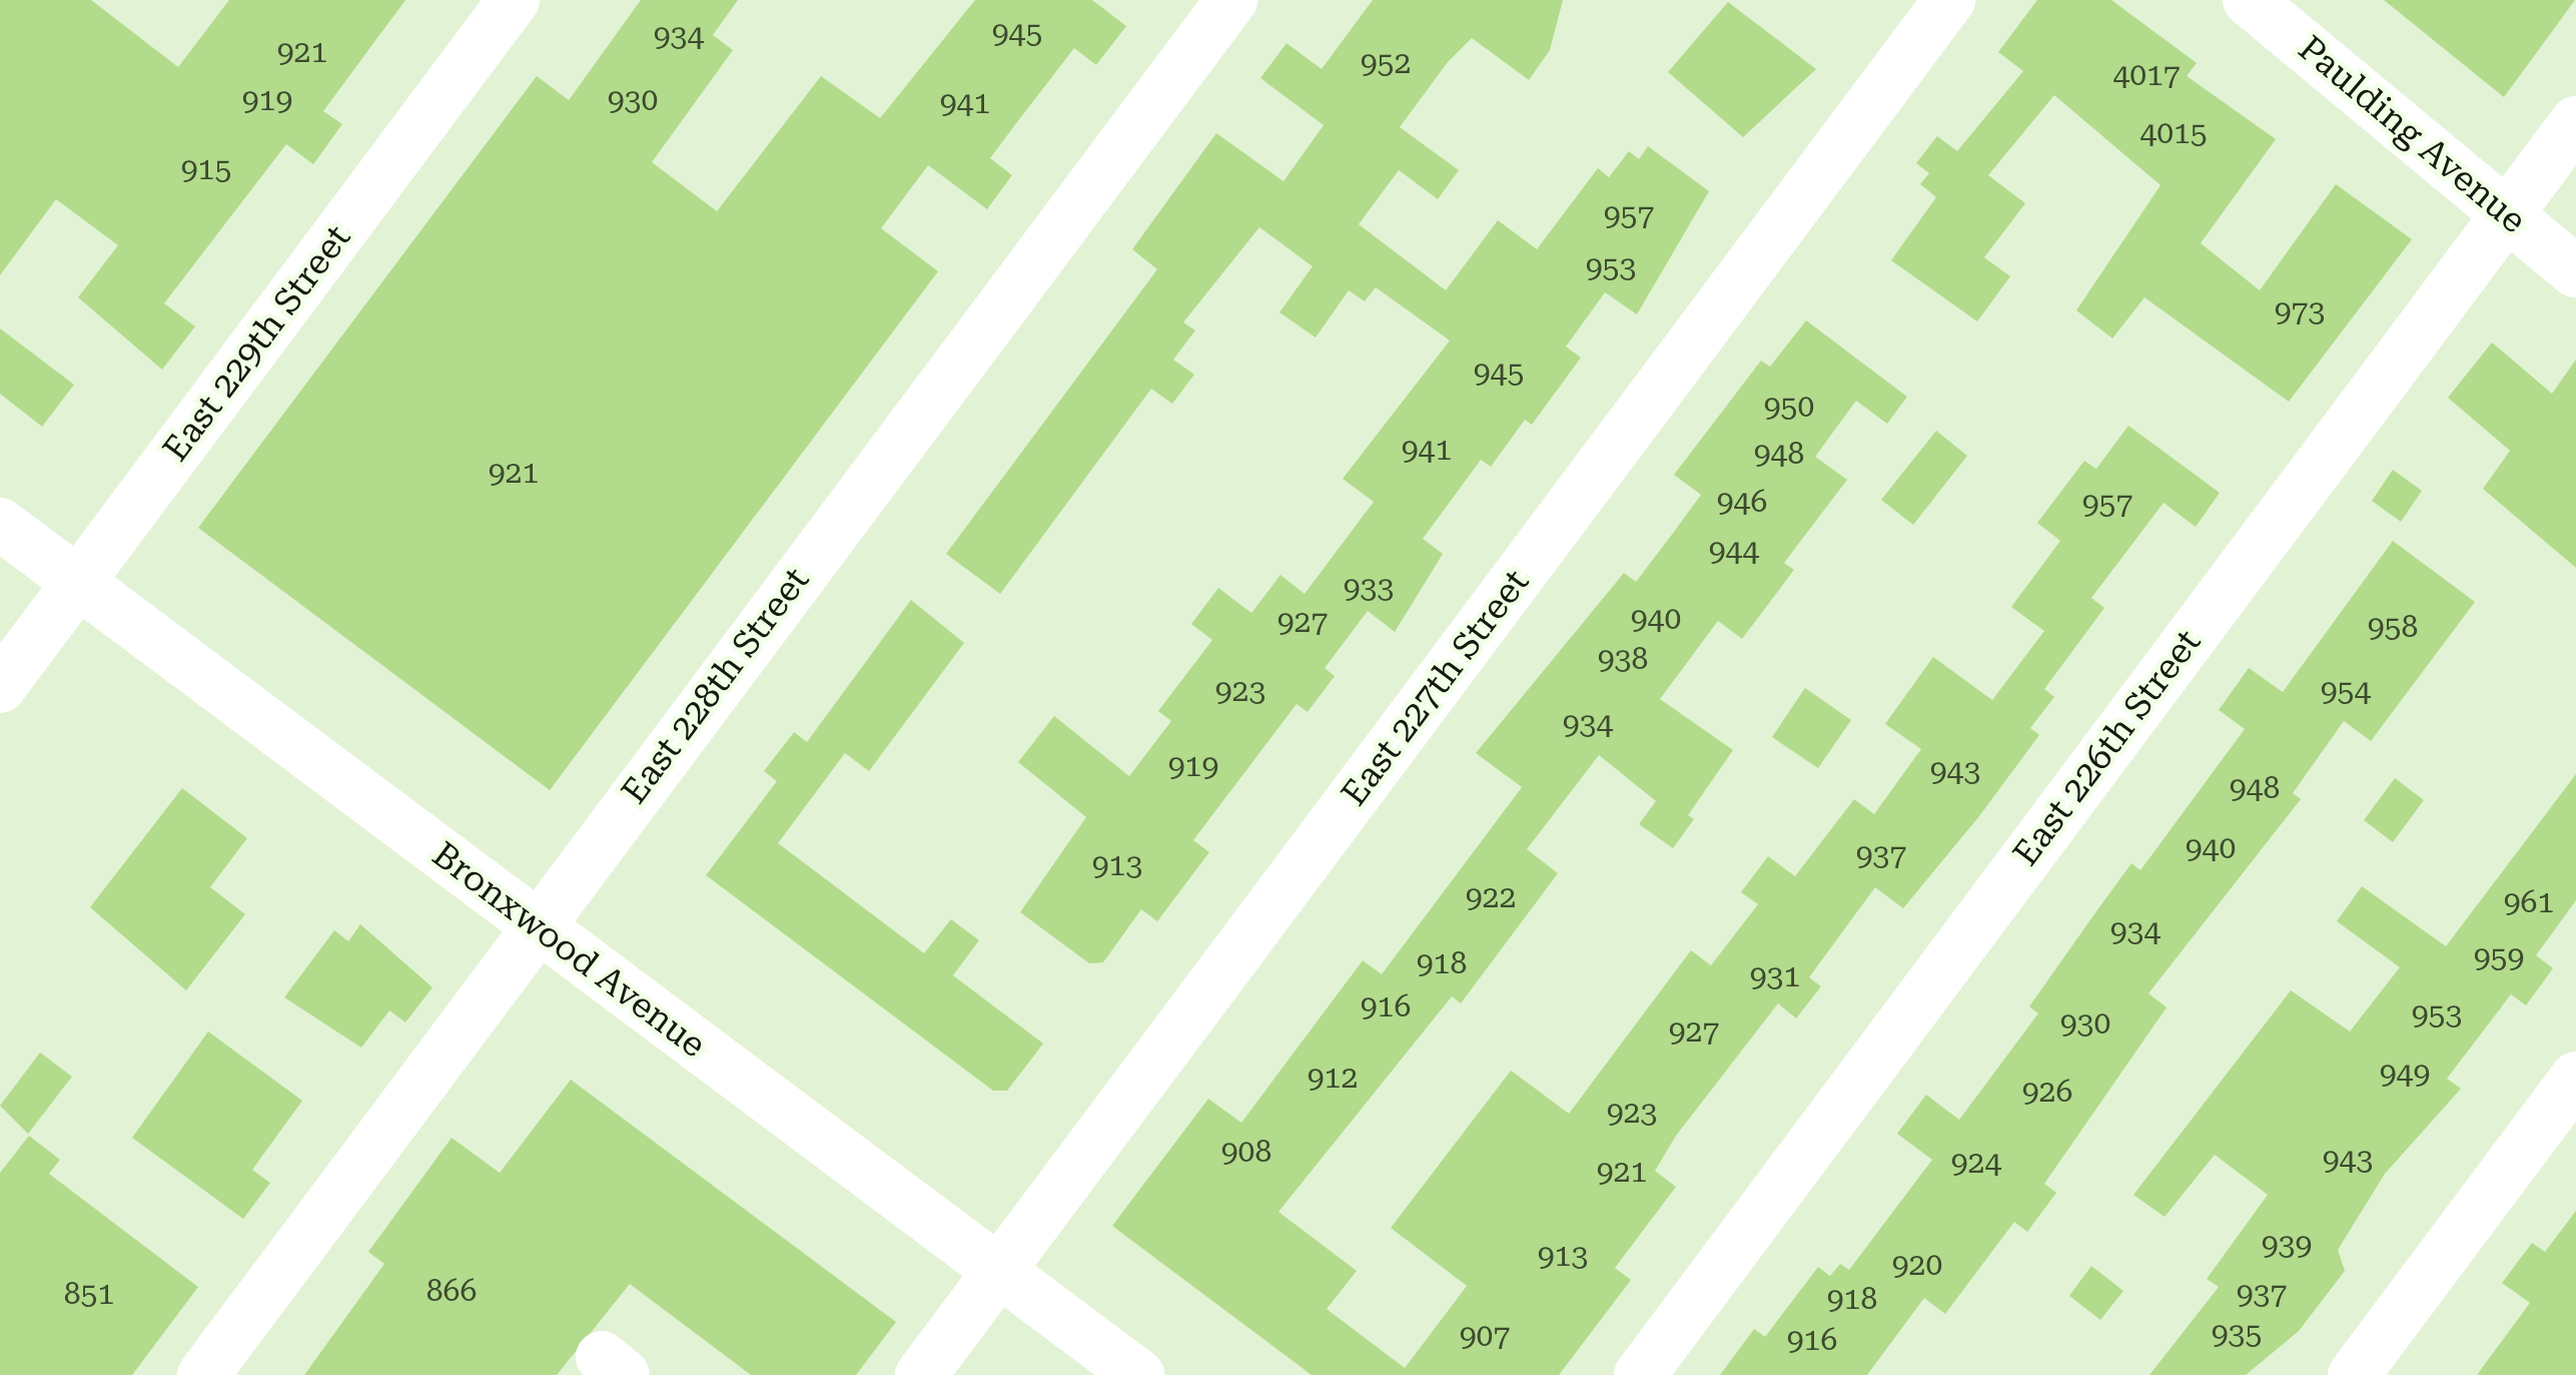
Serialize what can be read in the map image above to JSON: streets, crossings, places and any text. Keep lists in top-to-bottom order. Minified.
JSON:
{"streets":{"street":["Paulding Avenue","East 229th Street","East 228th Street","East 227th Street","East 226th Street","Bronxwood Avenue"]},"crossings":[["Paulding Avenue","East 226th Street"],["East 229th Street","Bronxwood Avenue"],["East 228th Street","Bronxwood Avenue"],["East 227th Street","Bronxwood Avenue"]],"house_numbers":["945","934","921","952","4017","919","930","941","4015","915","957","953","973","945","950","941","948","921","946","957","944","933","940","927","958","938","923","954","934","919","943","948","940","937","913","922","961","934","959","918","931","916","953","930","927","949","912","926","923","908","943","924","921","939","913","920","866","851","937","918","935","907","916"]}
